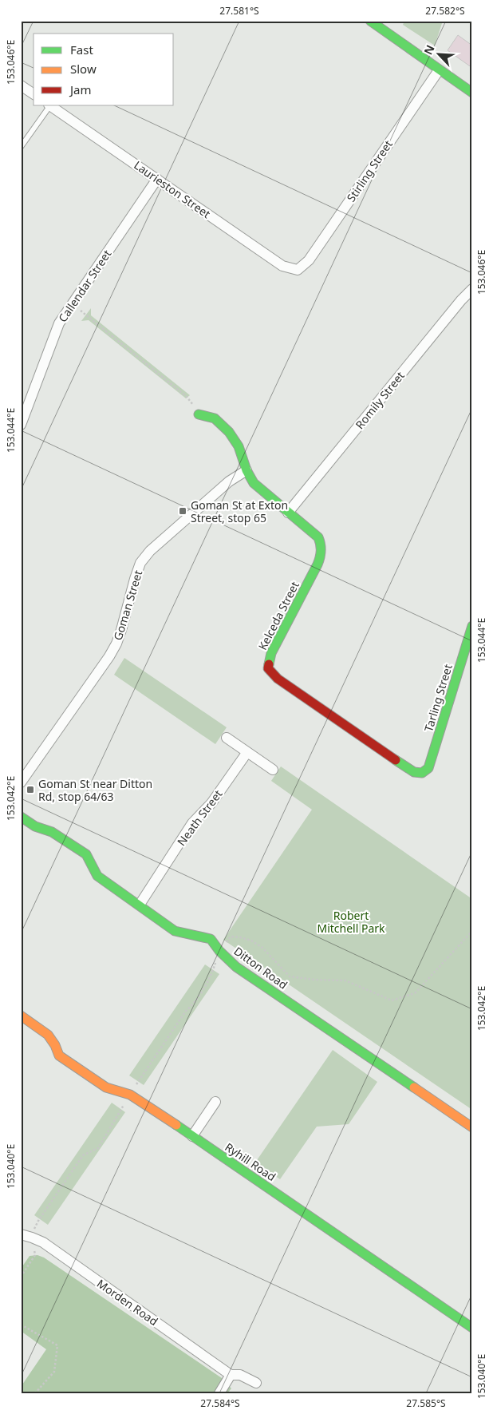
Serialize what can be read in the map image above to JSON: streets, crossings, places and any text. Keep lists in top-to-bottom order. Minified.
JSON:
{"streets":{"street":["Stirling Street","Laurieston Street","Callendar Street","Romily Street","Goman Street","Kelceda Street","Tarling Street","Neath Street","Ditton Road","Ryhill Road","Morden Road"]},"crossings":[["Stirling Street","Laurieston Street"],["Laurieston Street","Callendar Street"],["Romily Street","Kelceda Street"],["Goman Street","Kelceda Street"],["Kelceda Street","Tarling Street"],["Neath Street","Ditton Road"]],"parks":["Robert Mitchell Park"],"places":{"transit":["Goman St at Exton Street, stop 65","Goman St near Ditton Rd, stop 64/63"]},"legend":["Fast","Slow","Jam"],"north":"top left","coordinates":["27.581°S","27.582°S","153.046°E","153.044°E","153.042°E","153.040°E","27.584°S","27.585°S"]}
